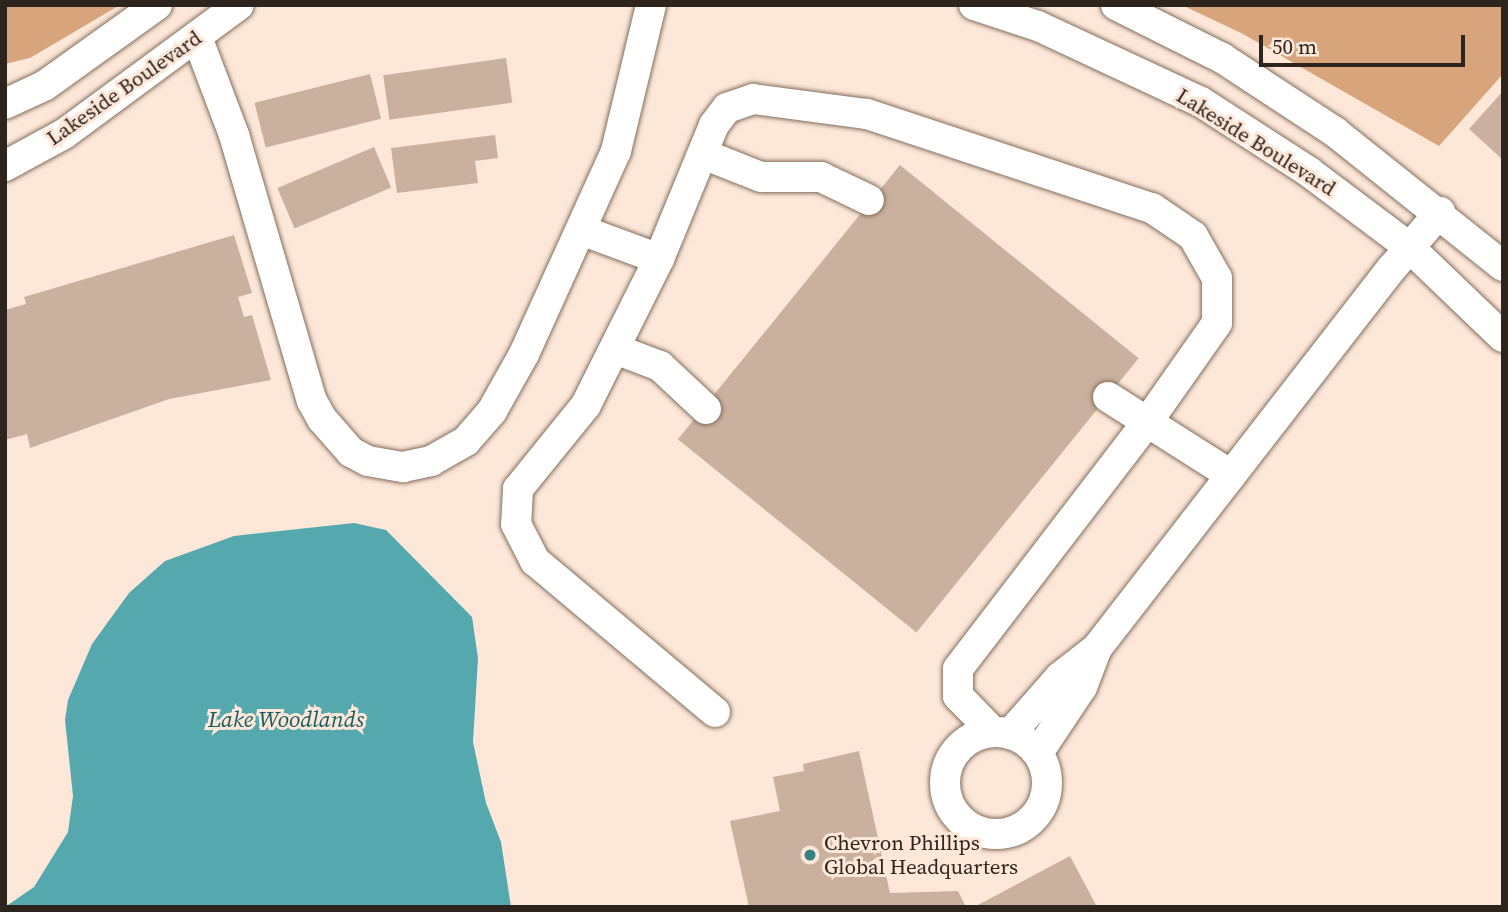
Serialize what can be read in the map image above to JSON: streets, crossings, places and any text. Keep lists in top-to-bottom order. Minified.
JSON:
{"streets":{"street":["Lakeside Boulevard"]},"water":["Lake Woodlands"],"places":["Chevron Phillips Global Headquarters"],"scale_bar":"50 m"}
